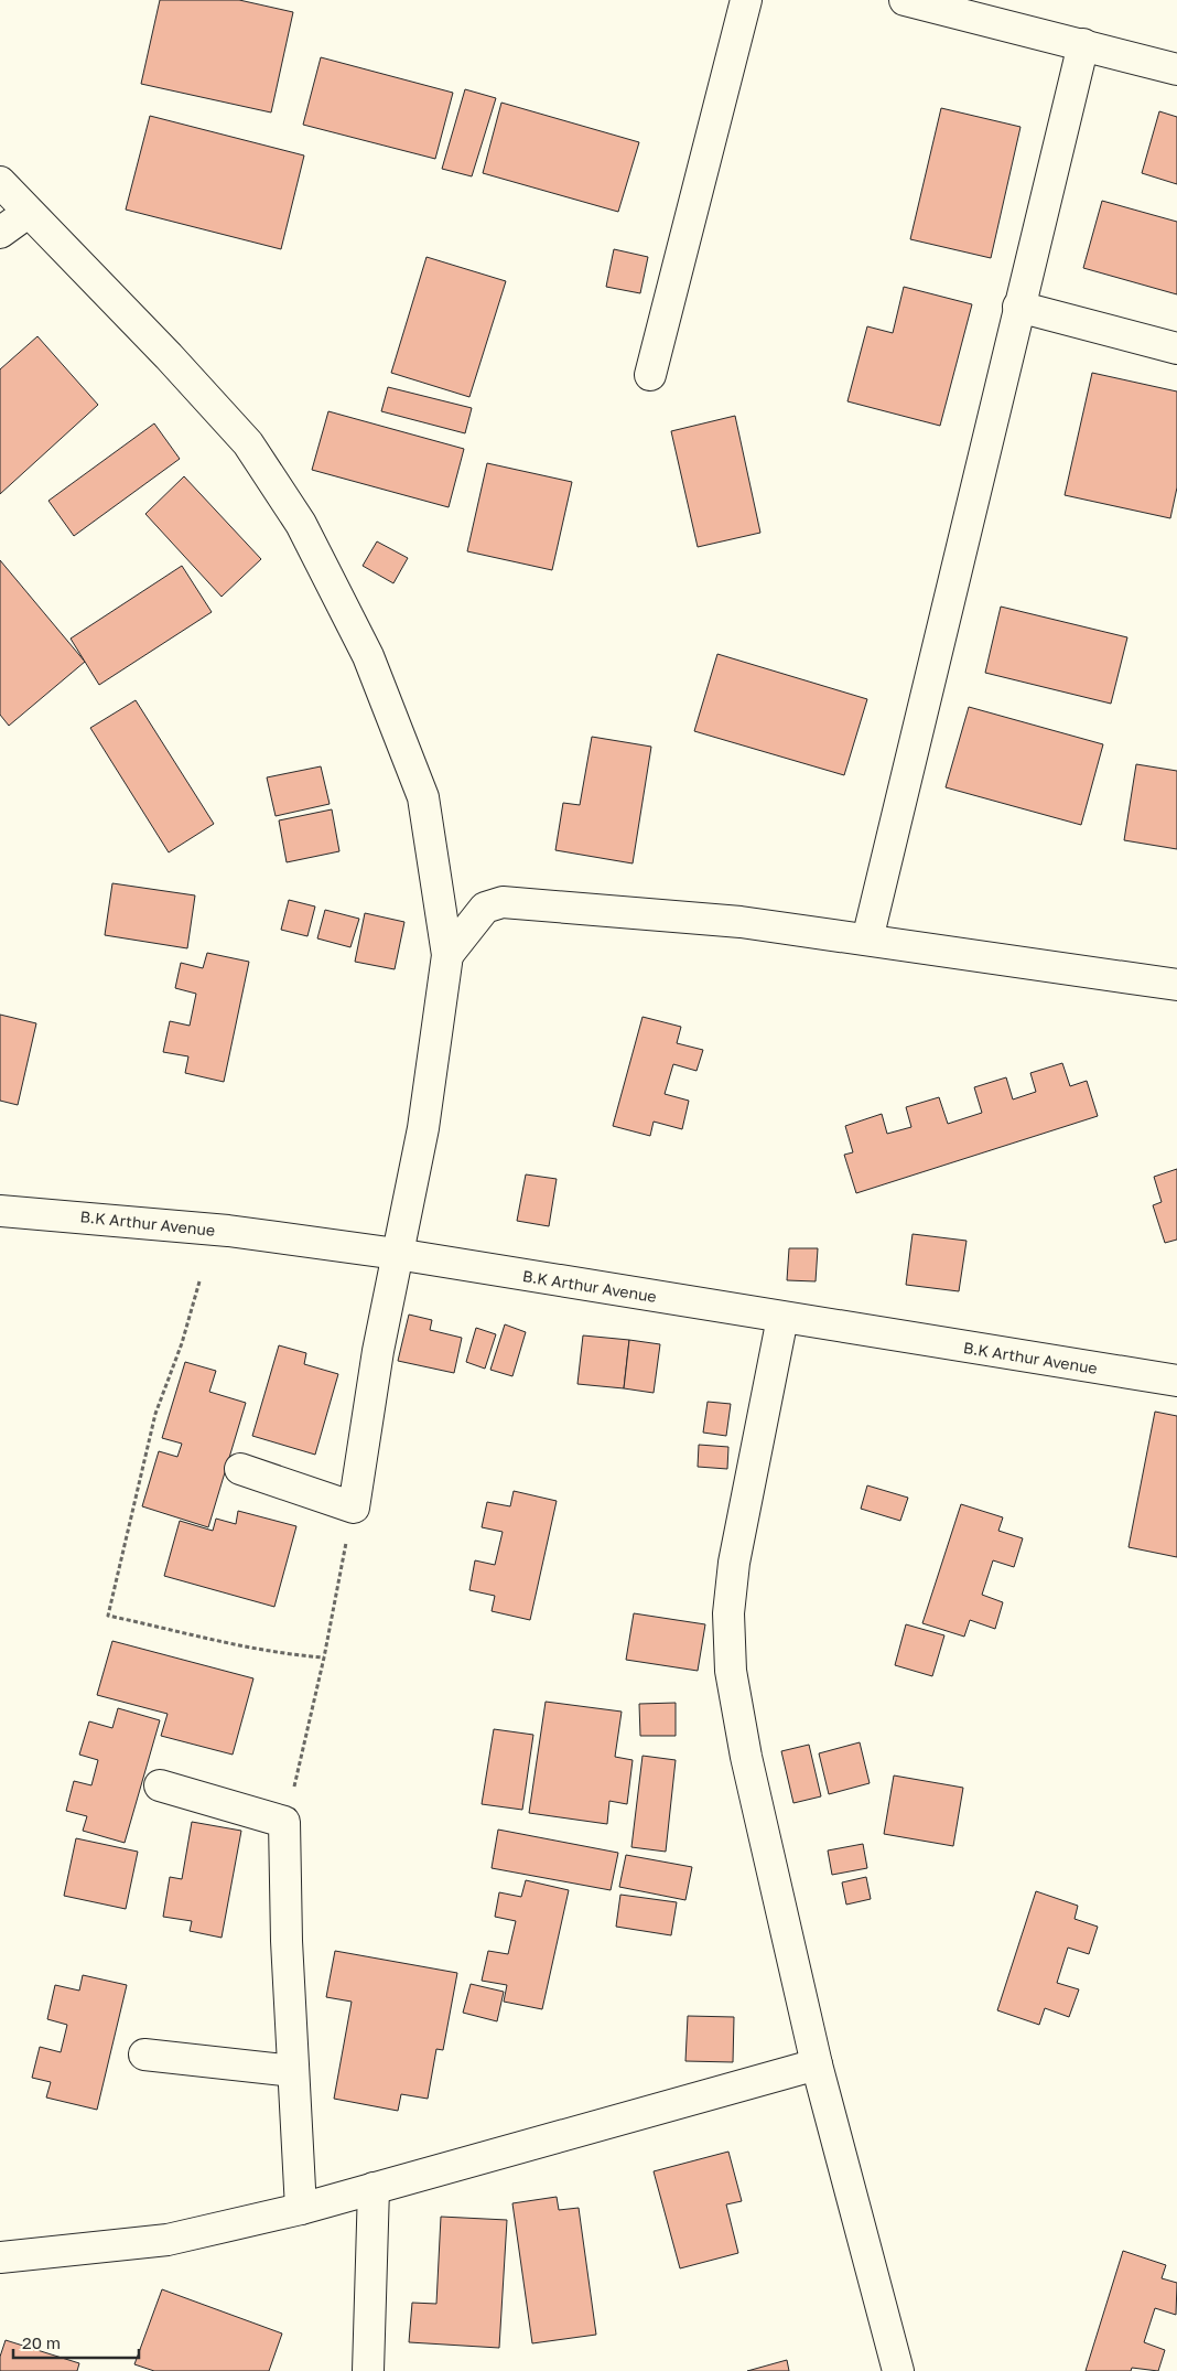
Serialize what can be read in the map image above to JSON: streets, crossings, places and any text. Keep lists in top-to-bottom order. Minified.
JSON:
{"streets":{"street":["B.K Arthur Avenue"]},"scale_bar":"20 m"}
